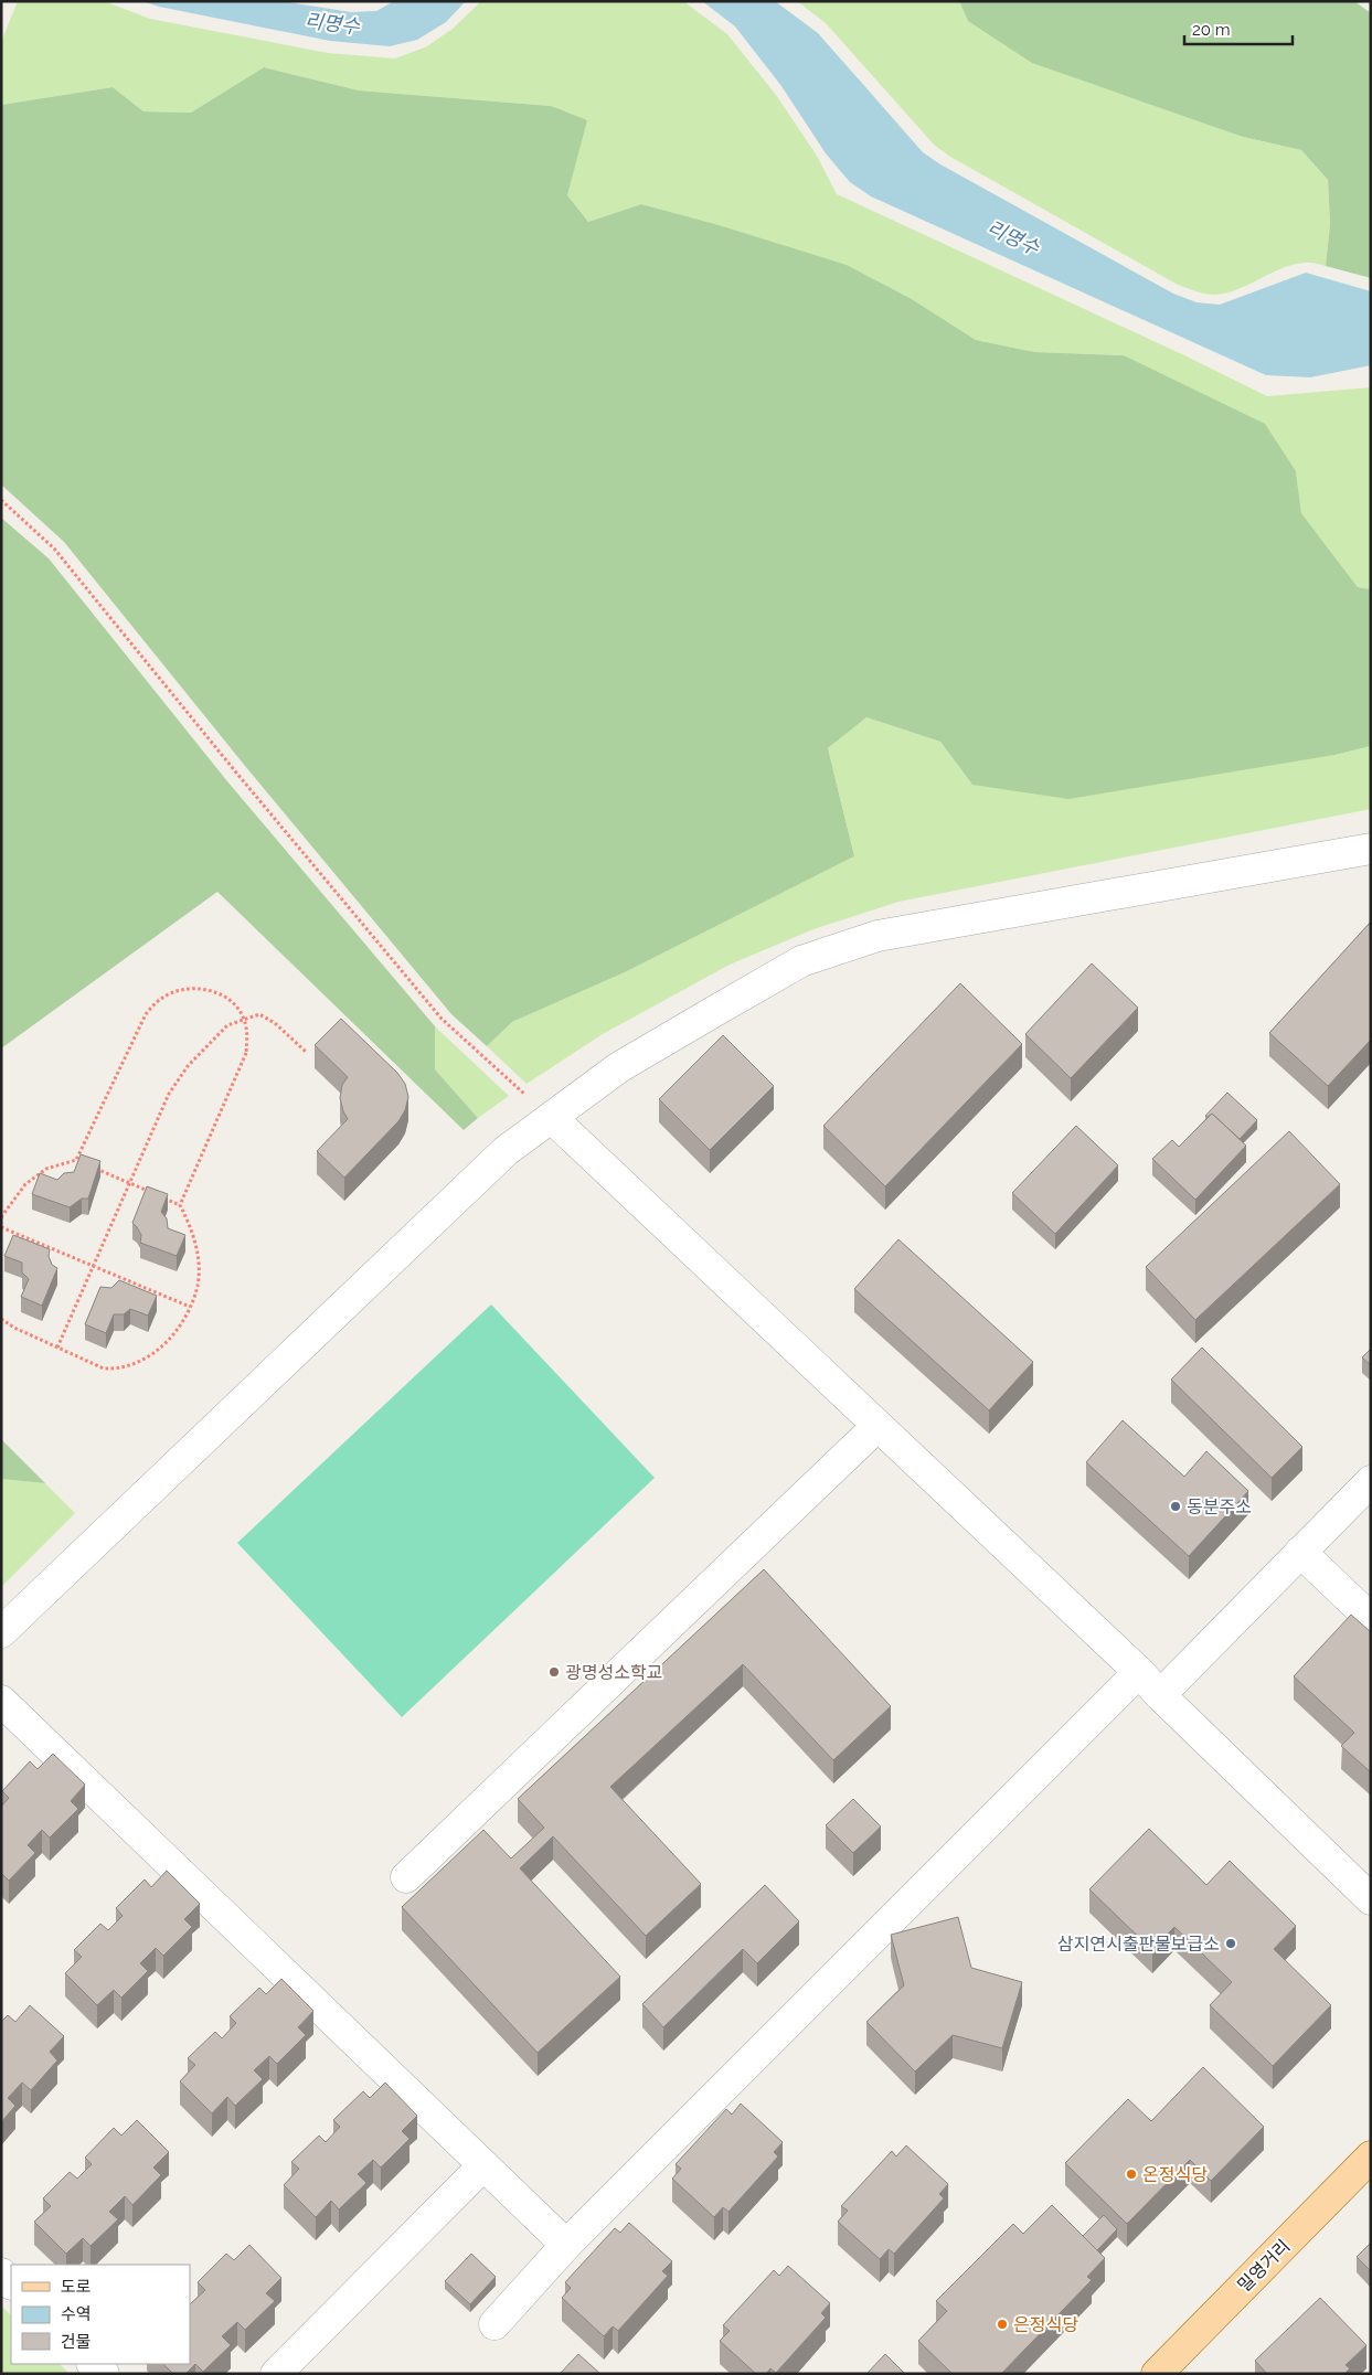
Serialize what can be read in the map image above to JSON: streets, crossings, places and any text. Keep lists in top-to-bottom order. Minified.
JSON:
{"streets":{"main road":["밀영거리"]},"water":["리명수"],"places":["동분주소","광명성소학교","삼지연시출판물보급소","온정식당","은정식당"],"legend":["도로","수역","건물"],"scale_bar":"20 m"}
